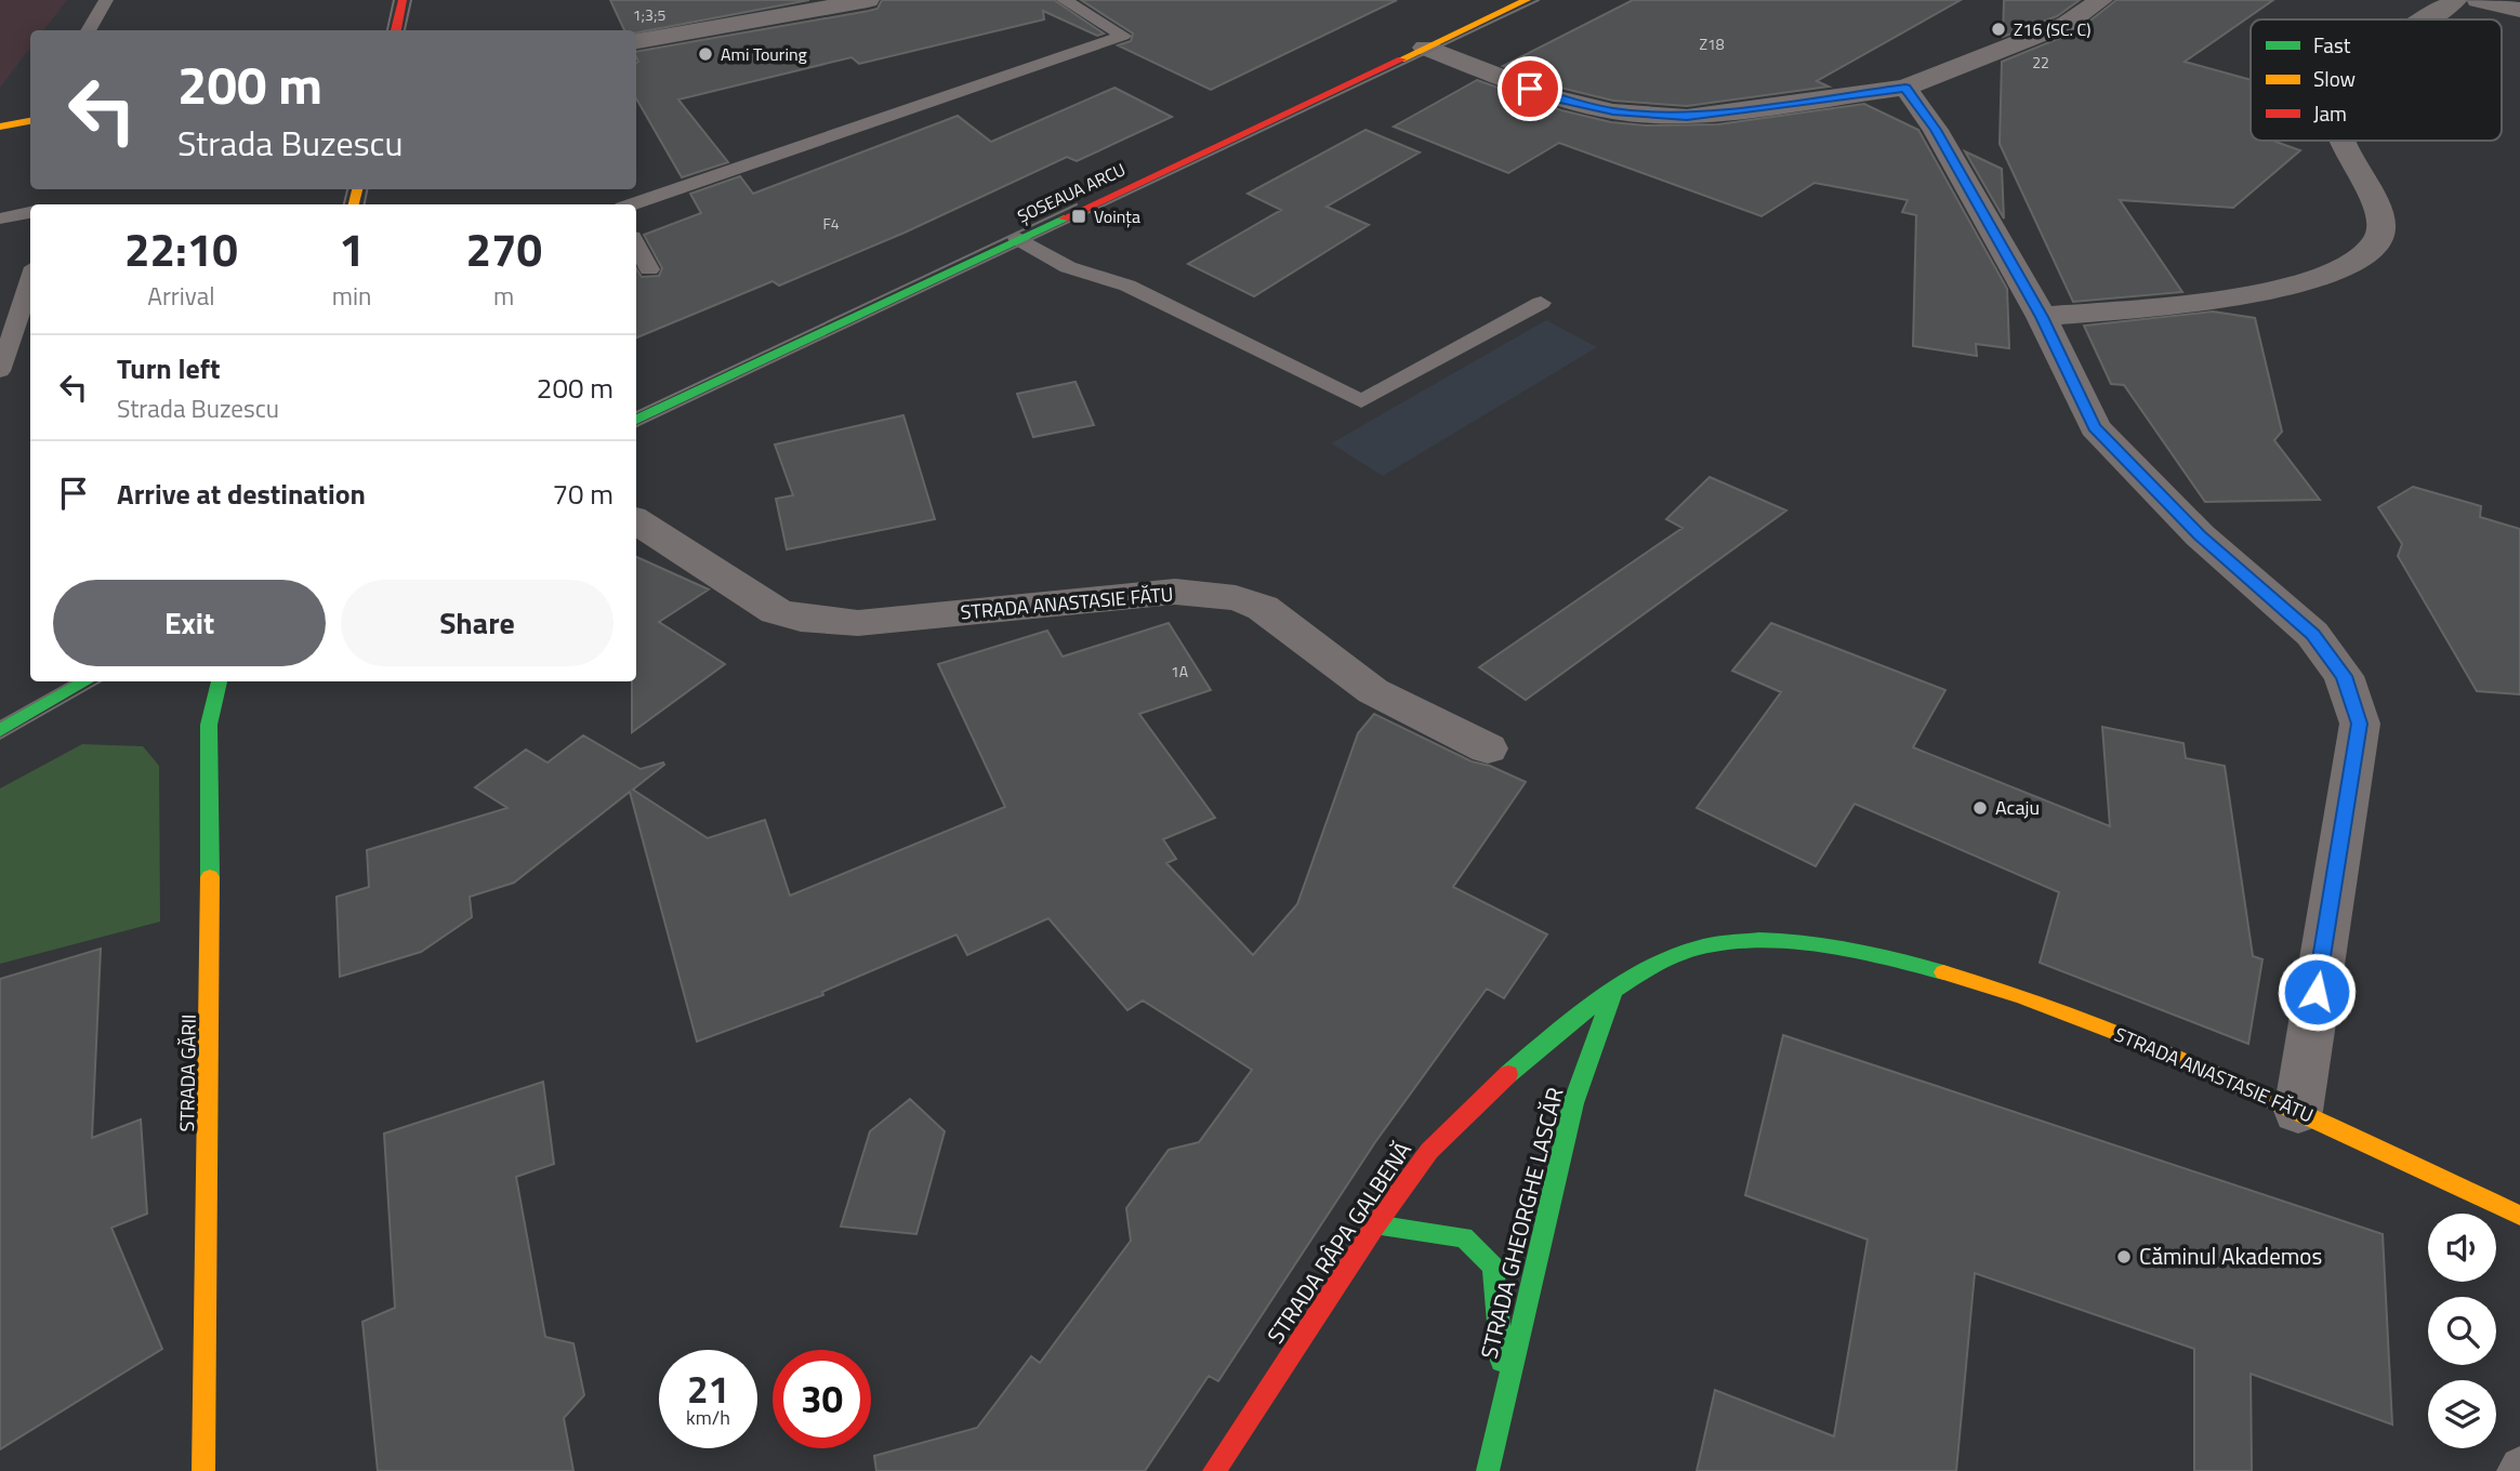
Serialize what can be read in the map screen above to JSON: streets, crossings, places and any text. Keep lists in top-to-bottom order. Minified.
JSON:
{"streets":{"street":["ȘOSEAUA ARCU","STRADA ANASTASIE FĂTU","STRADA GĂRII","STRADA GHEORGHE LASCĂR","STRADA RÂPA GALBENĂ"]},"crossings":[["STRADA ANASTASIE FĂTU","STRADA RÂPA GALBENĂ"],["STRADA GHEORGHE LASCĂR","STRADA RÂPA GALBENĂ"]],"places":{"other":["Z16 (SC. C)","Ami Touring","Acaju","Căminul Akademos"],"transit":["Voința"]},"house_numbers":["1;3;5","Z18","22","F4","1A"],"legend":["Fast","Slow","Jam"],"page":{"turn":["200 m","Strada Buzescu"],"eta":["22:10","Arrival","1","min","270","m"],"list":[{"name":"Turn left","note":"Strada Buzescu","value":"200 m"},{"name":"Arrive at destination","value":"70 m"}],"buttons":["Exit","Share"],"speed":"21 km/h","limit":"30"}}
